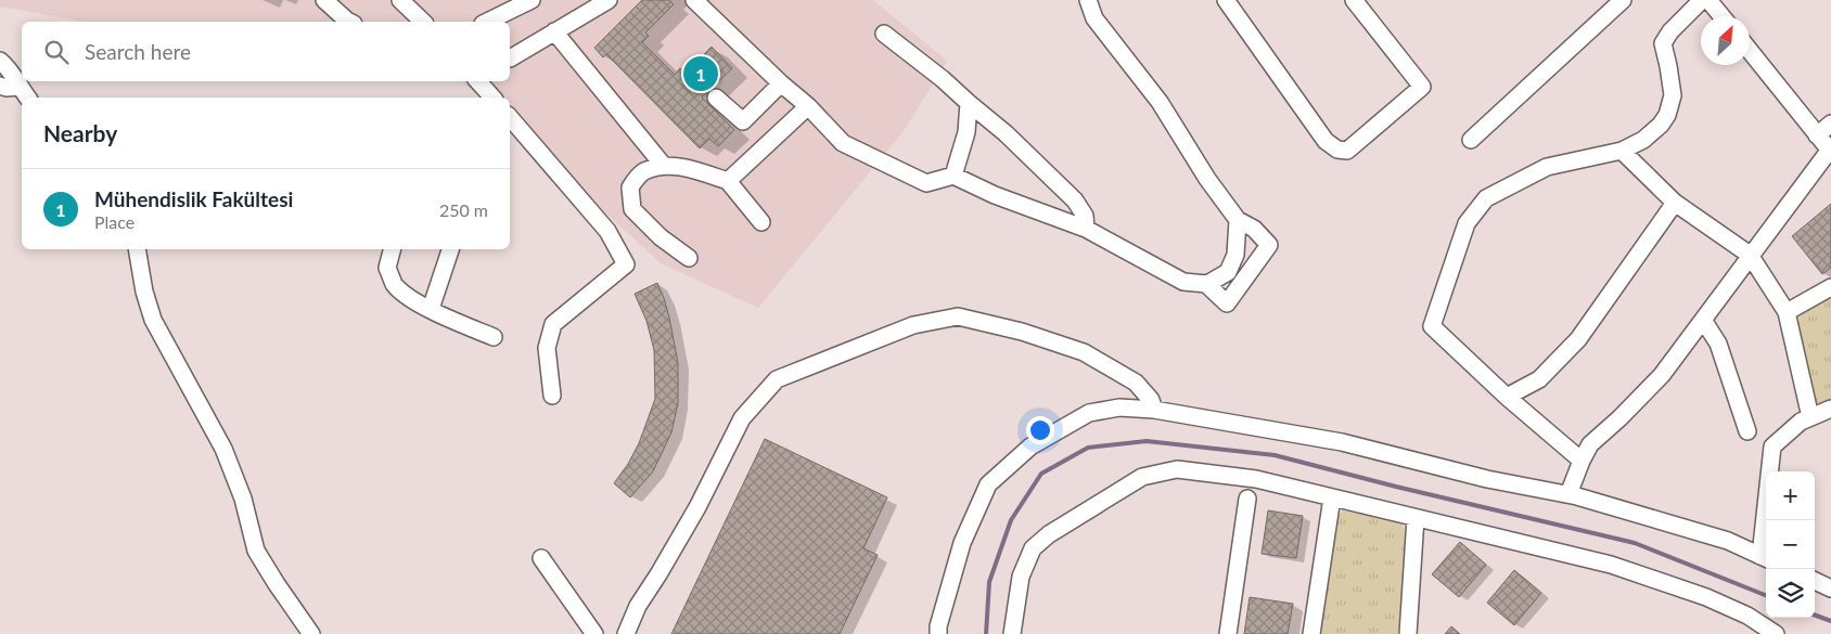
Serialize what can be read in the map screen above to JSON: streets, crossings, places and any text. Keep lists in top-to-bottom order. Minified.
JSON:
{"north":"top right","page":{"search":"Search here","pins":"1","heading":"Nearby","list":[{"mark":"1","name":"Mühendislik Fakültesi","note":"Place","value":"250 m"}],"map_buttons":["+","−"]}}
